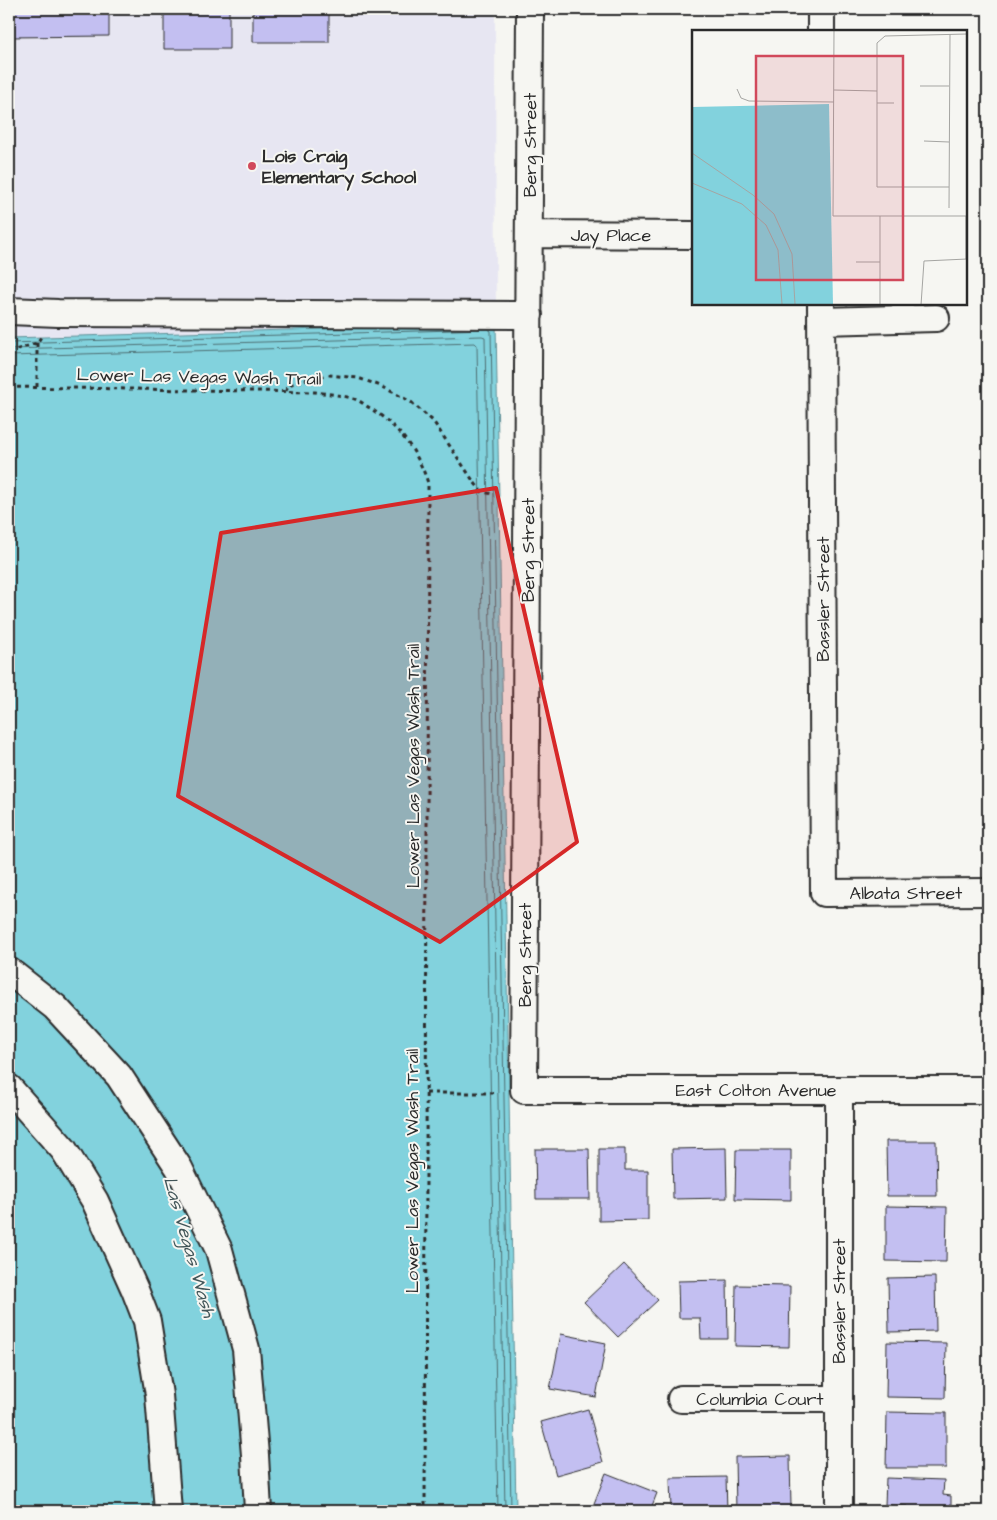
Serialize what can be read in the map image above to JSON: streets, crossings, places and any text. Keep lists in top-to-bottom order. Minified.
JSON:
{"streets":{"street":["Berg Street","Jay Place","Bassler Street","Albata Street","East Colton Avenue","Columbia Court"],"path":["Lower Las Vegas Wash Trail"]},"crossings":[["Berg Street","Jay Place"],["Berg Street","East Colton Avenue"],["Bassler Street","Albata Street"],["Bassler Street","East Colton Avenue"],["Bassler Street","Columbia Court"]],"water":["Las Vegas Wash"],"places":["Lois Craig Elementary School"]}
